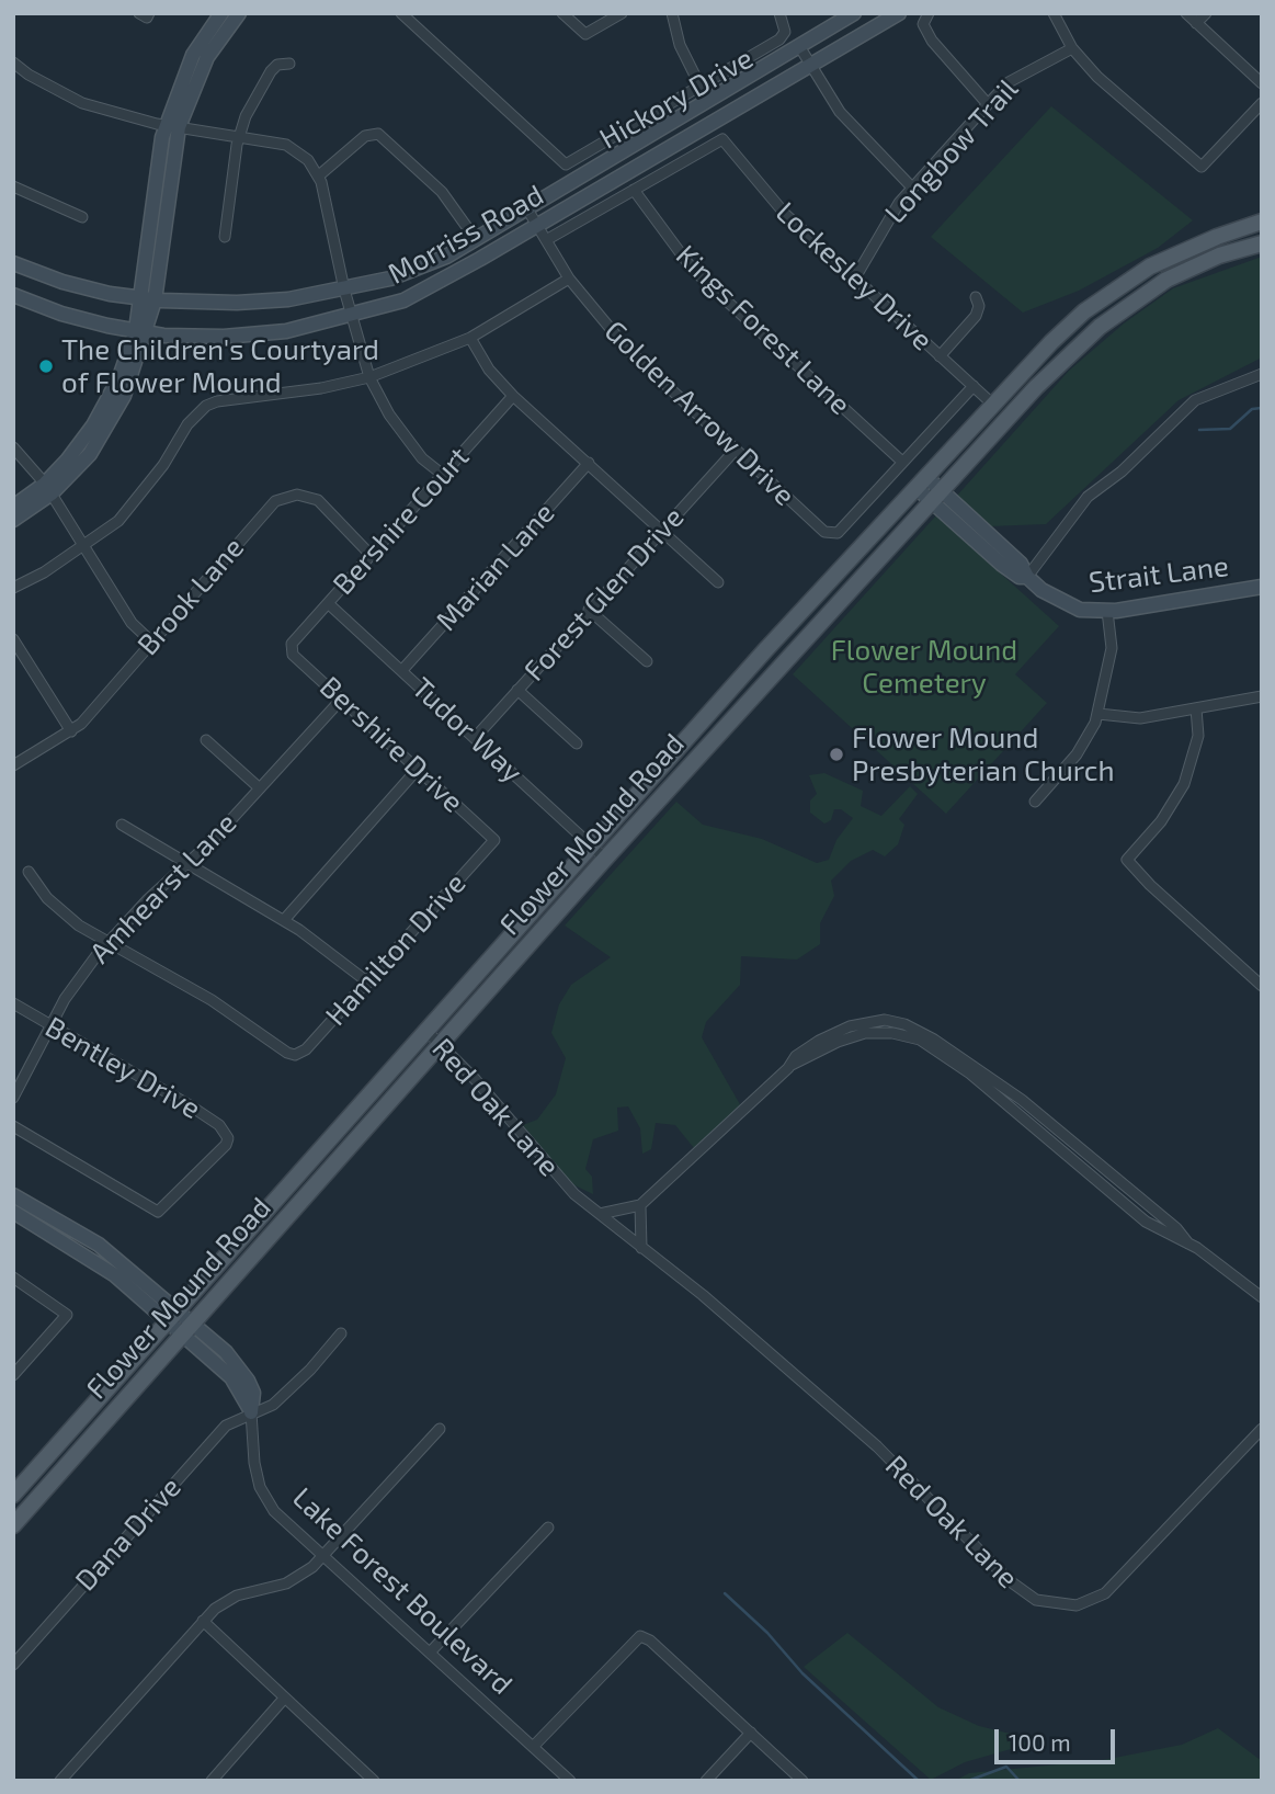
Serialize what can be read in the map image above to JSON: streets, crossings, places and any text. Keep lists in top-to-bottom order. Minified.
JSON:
{"streets":{"main road":["Morriss Road","Strait Lane","Flower Mound Road","Lake Forest Boulevard"],"street":["Hickory Drive","Longbow Trail","Lockesley Drive","Kings Forest Lane","Golden Arrow Drive","Bershire Court","Marian Lane","Forest Glen Drive","Brook Lane","Tudor Way","Bershire Drive","Amhearst Lane","Hamilton Drive","Bentley Drive","Red Oak Lane","Dana Drive"]},"crossings":[["Longbow Trail","Lockesley Drive"],["Morriss Road","Golden Arrow Drive"],["Lockesley Drive","Kings Forest Lane"],["Lockesley Drive","Flower Mound Road"],["Kings Forest Lane","Golden Arrow Drive"],["Golden Arrow Drive","Forest Glen Drive"],["Bershire Court","Brook Lane"],["Bershire Court","Tudor Way"],["Bershire Court","Bershire Drive"],["Marian Lane","Tudor Way"],["Strait Lane","Flower Mound Road"],["Forest Glen Drive","Tudor Way"],["Tudor Way","Flower Mound Road"],["Bershire Drive","Amhearst Lane"],["Bershire Drive","Hamilton Drive"],["Flower Mound Road","Red Oak Lane"],["Flower Mound Road","Lake Forest Boulevard"],["Amhearst Lane","Hamilton Drive"],["Amhearst Lane","Bentley Drive"],["Dana Drive","Lake Forest Boulevard"]],"parks":["Flower Mound Cemetery"],"places":["The Children's Courtyard of Flower Mound","Flower Mound Presbyterian Church"],"scale_bar":"100 m"}
